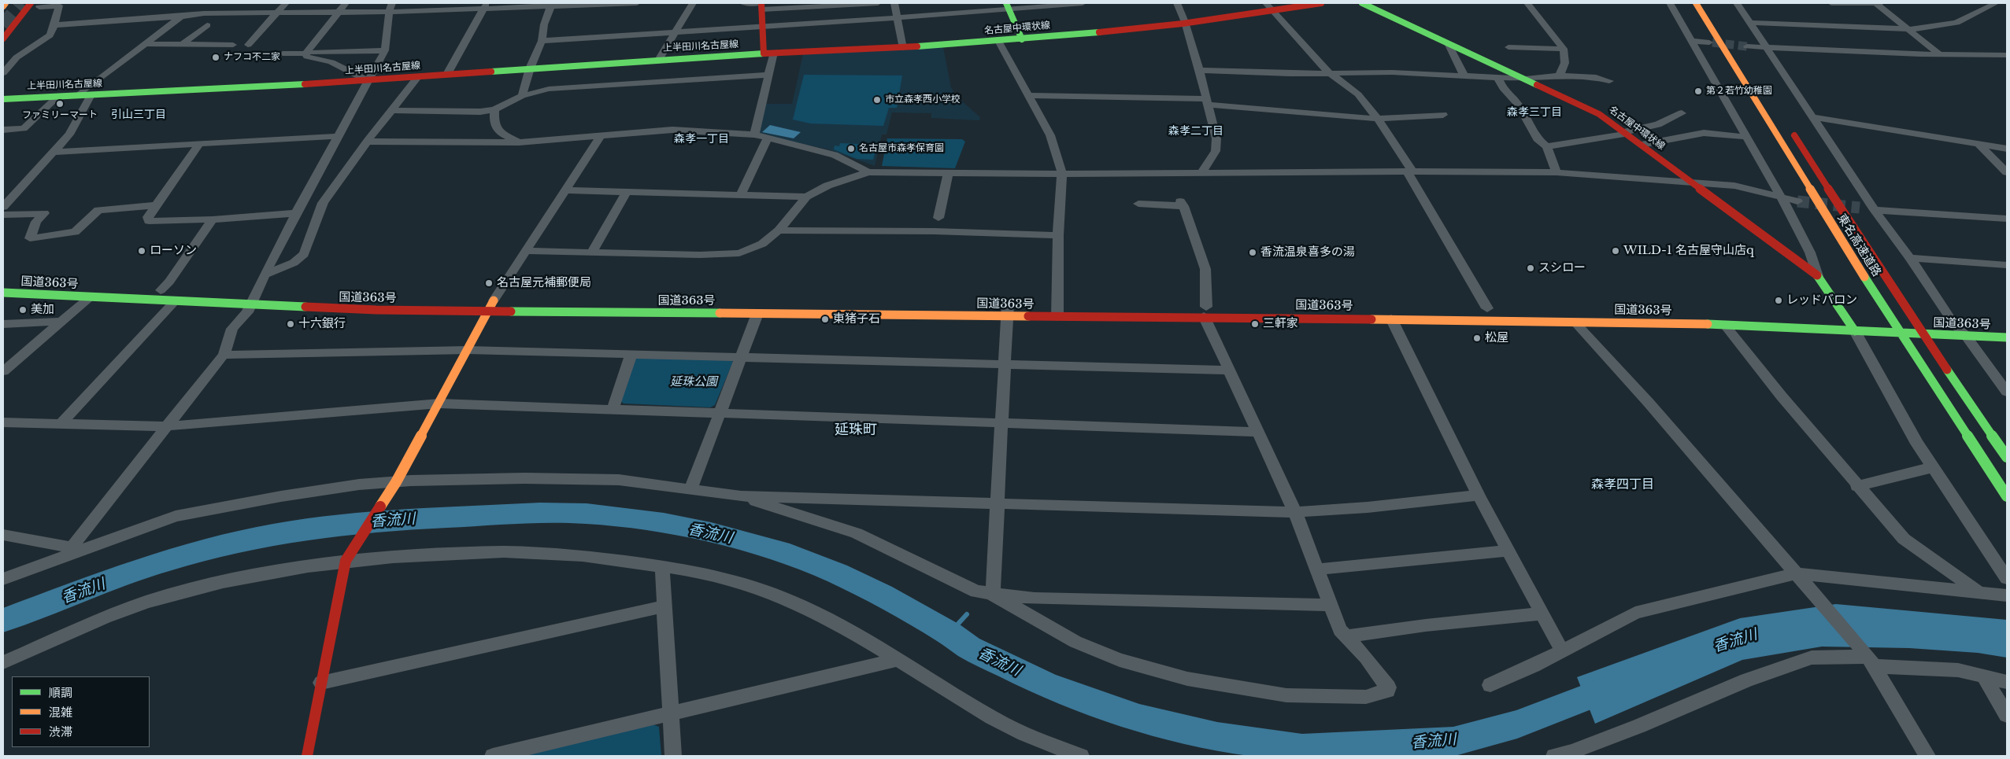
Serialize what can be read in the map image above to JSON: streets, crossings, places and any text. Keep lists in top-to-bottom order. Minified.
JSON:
{"streets":{"main road":["名古屋中環状線","上半田川名古屋線","東名高速道路","国道363号"]},"crossings":[["名古屋中環状線","上半田川名古屋線"],["名古屋中環状線","国道363号"]],"districts":["森孝三丁目","引山三丁目","森孝二丁目","森孝一丁目","延珠町","森孝四丁目"],"water":["香流川"],"parks":["延珠公園"],"places":["ナフコ不二家","第２若竹幼稚園","市立森孝西小学校","ファミリーマート","名古屋市森孝保育園","ローソン","WILD-1 名古屋守山店q","香流温泉喜多の湯","スシロー","名古屋元補郵便局","レッドバロン","美加","東猪子石","十六銀行","三軒家","松屋"],"legend":["順調","混雑","渋滞"]}
